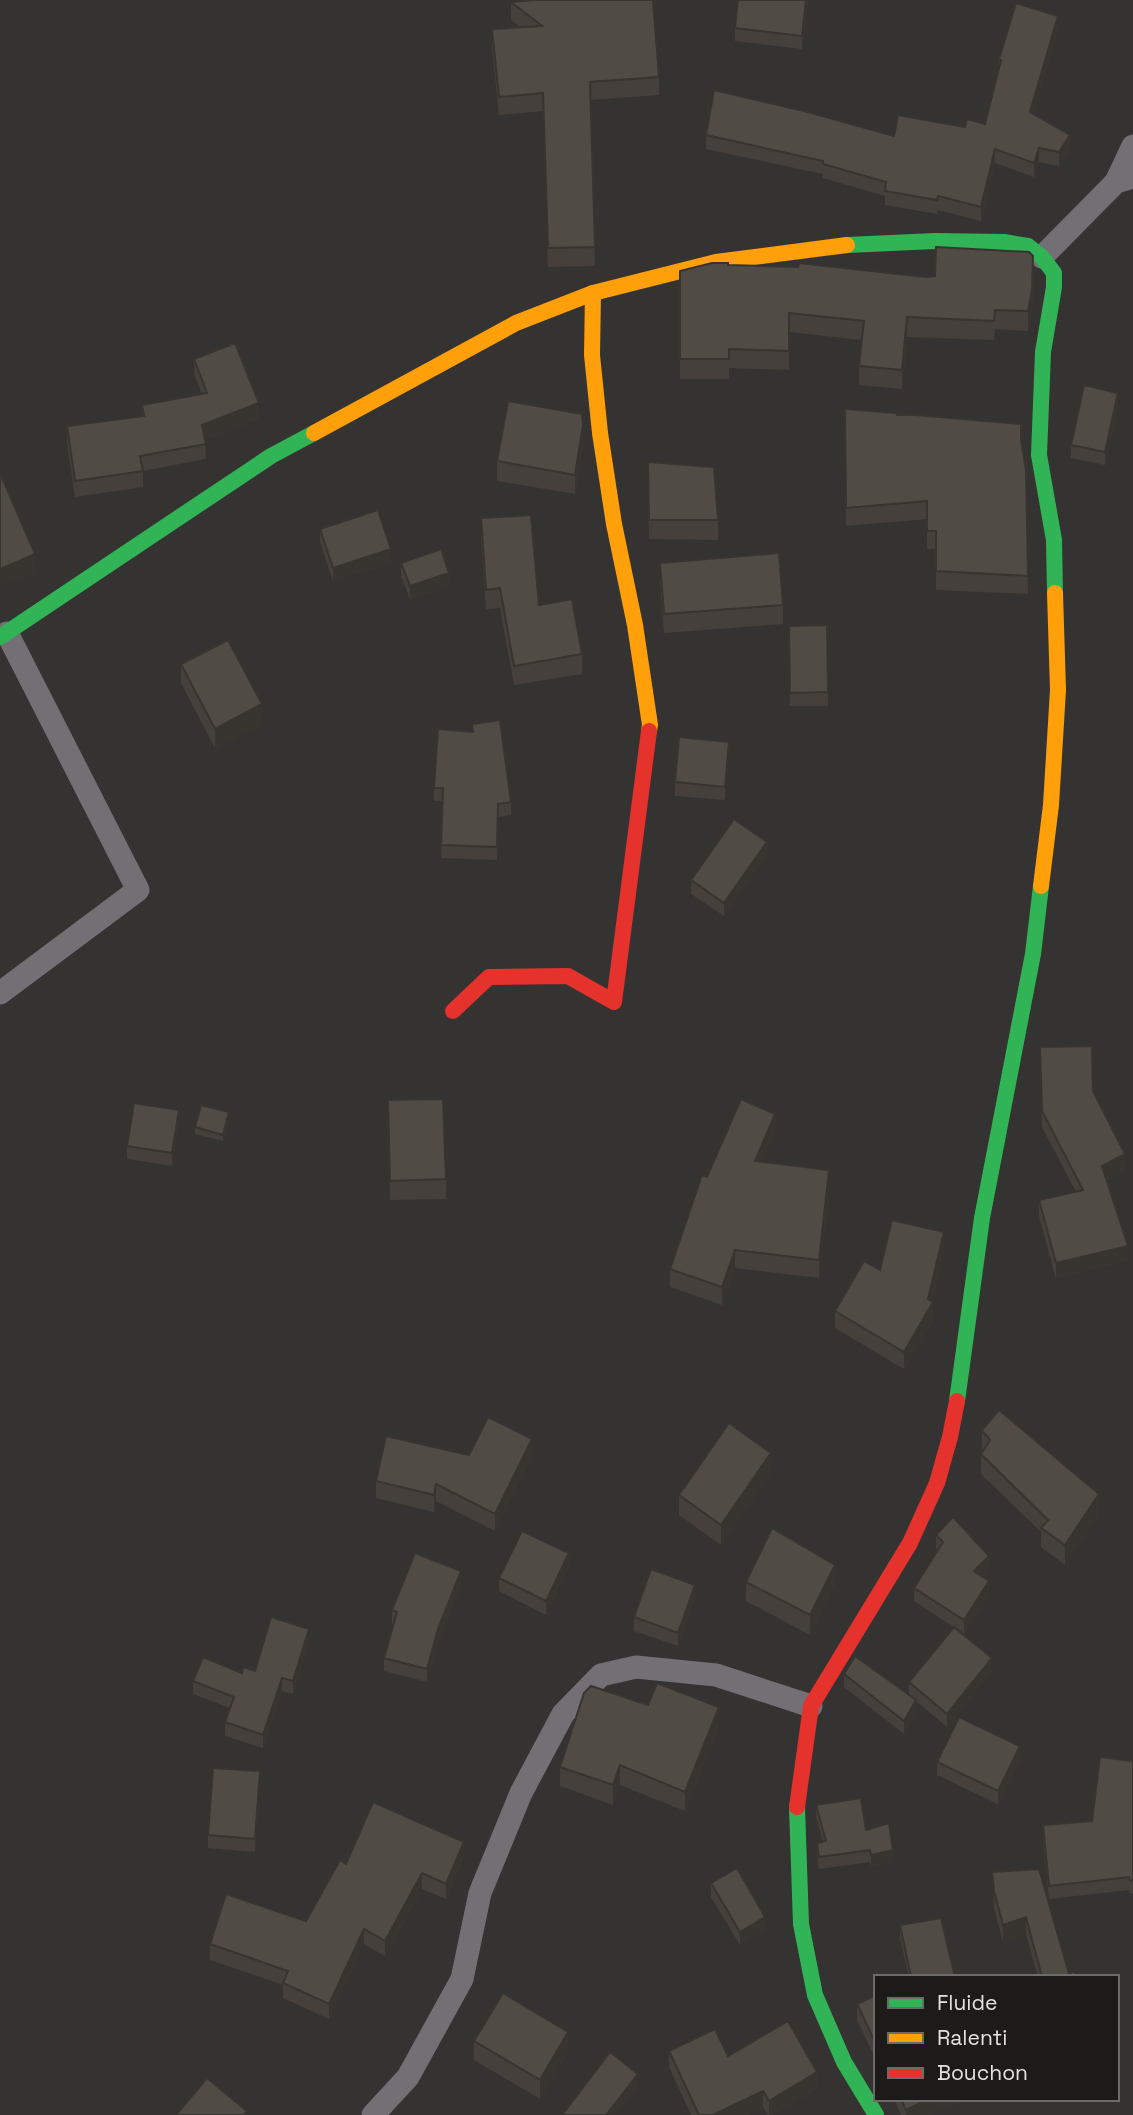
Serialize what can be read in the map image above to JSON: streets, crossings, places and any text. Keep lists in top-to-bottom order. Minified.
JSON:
{"legend":["Fluide","Ralenti","Bouchon"]}
